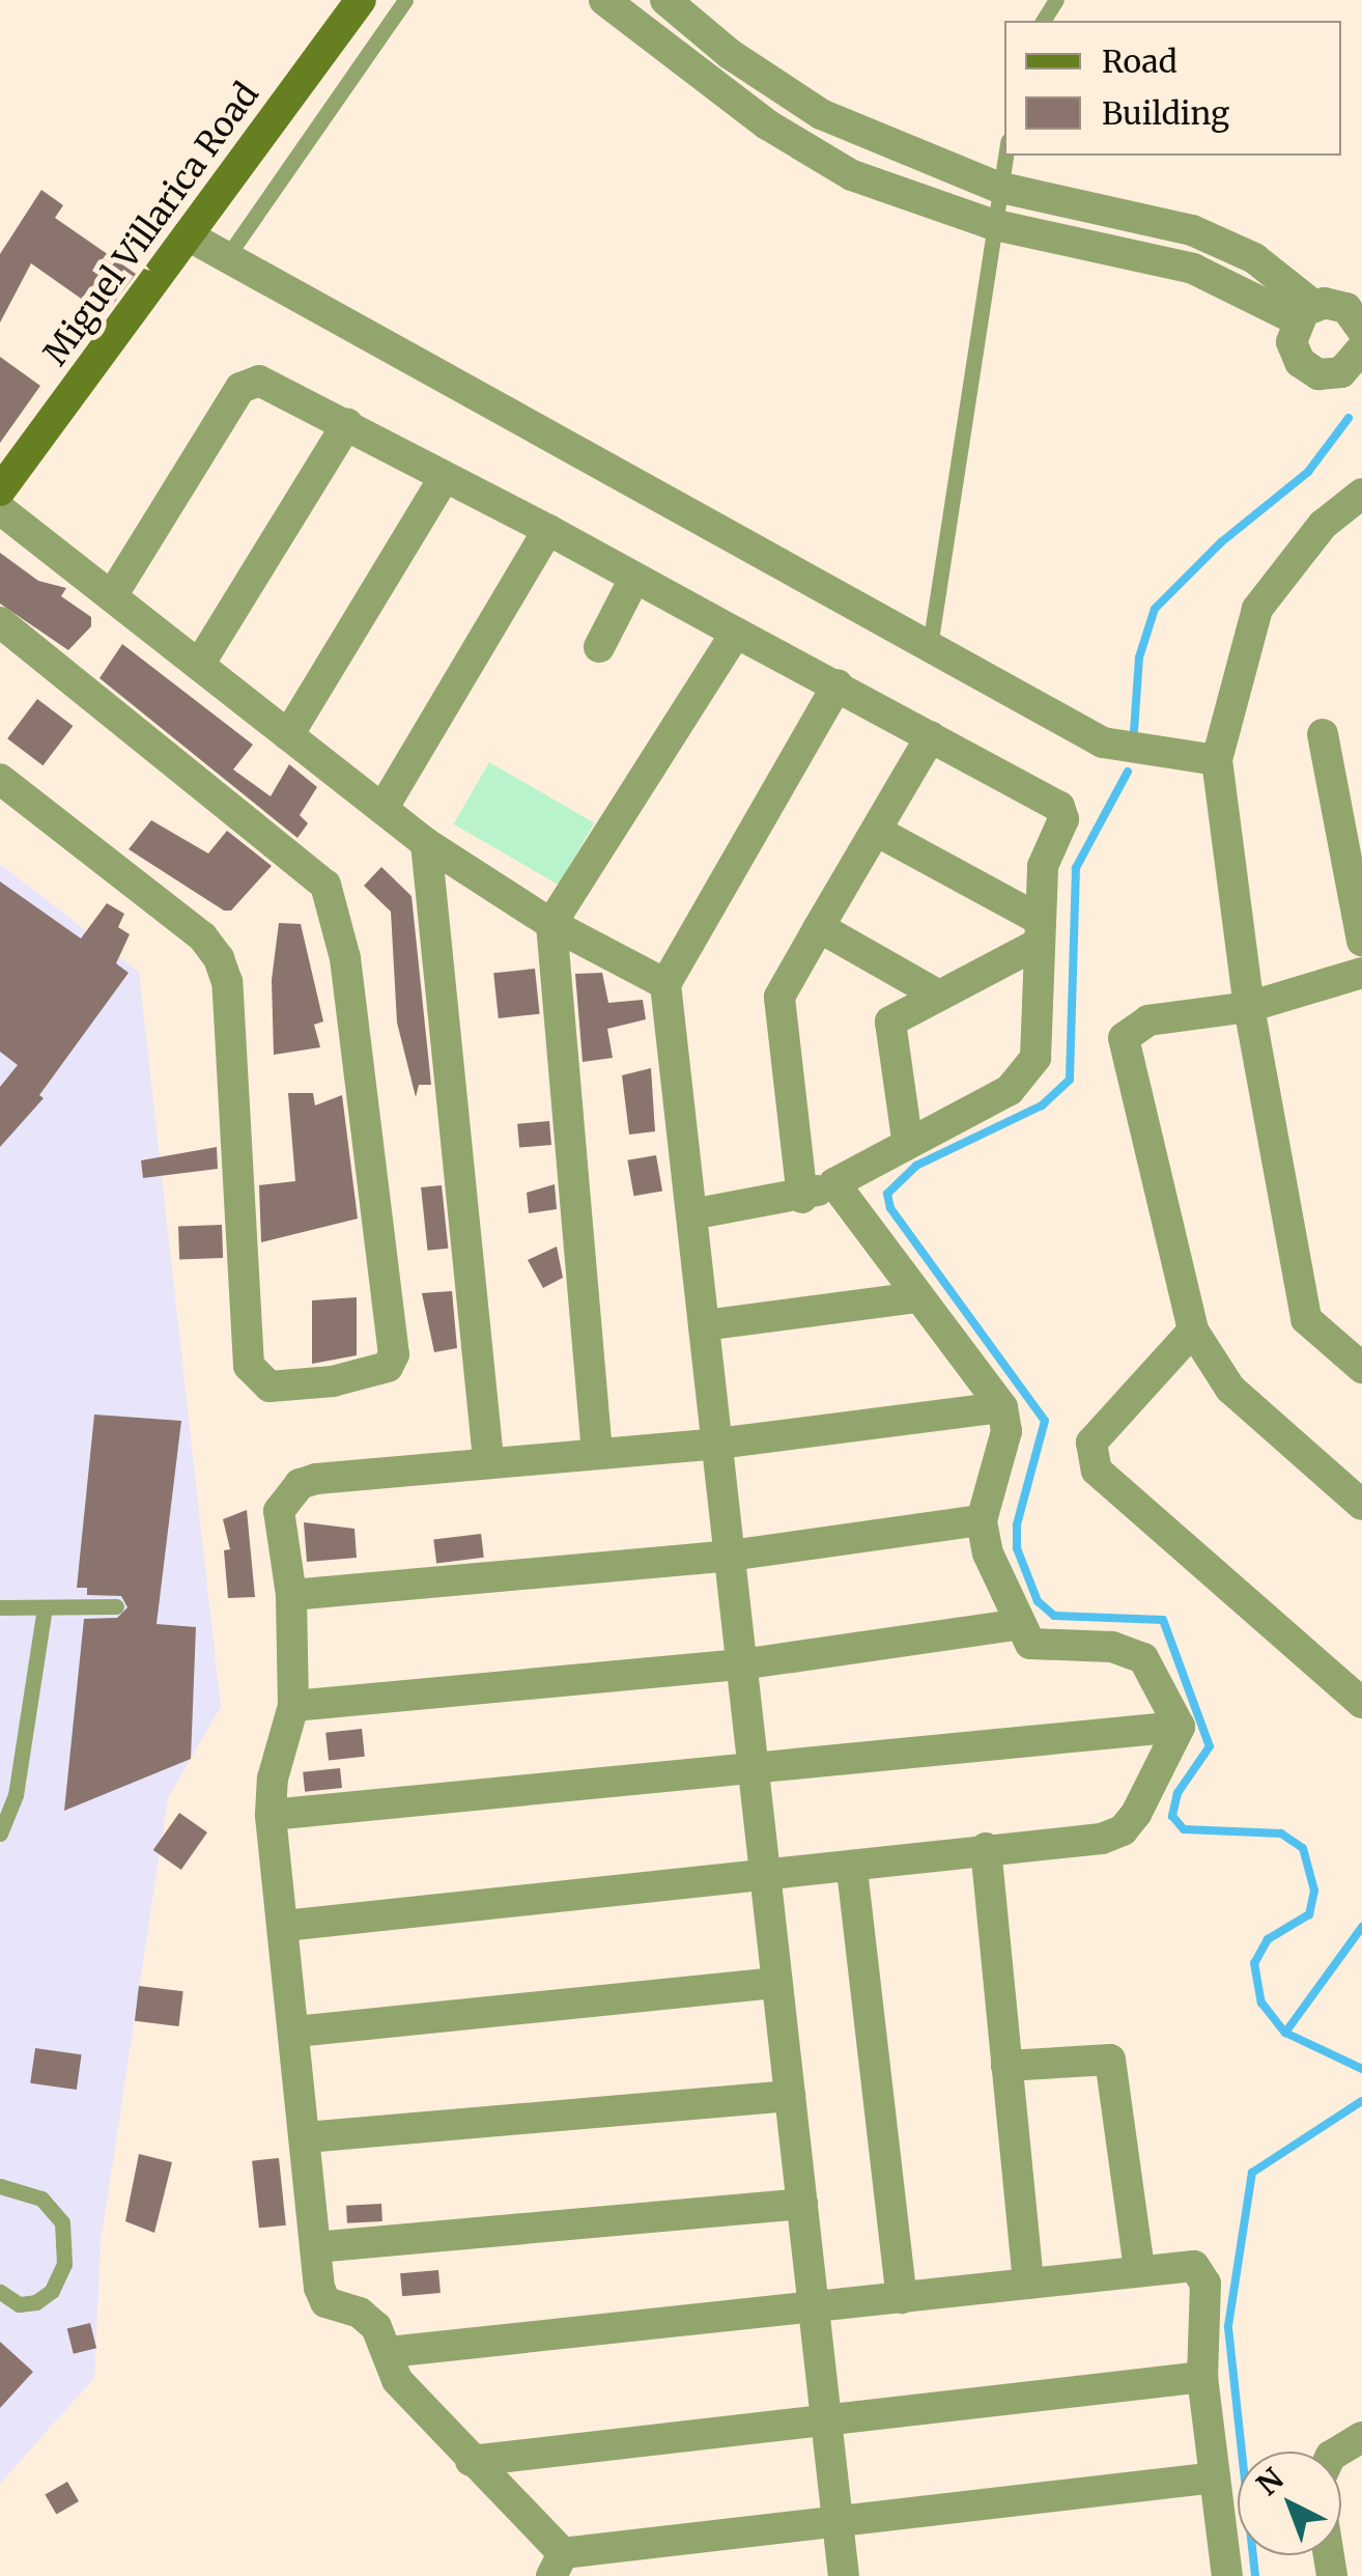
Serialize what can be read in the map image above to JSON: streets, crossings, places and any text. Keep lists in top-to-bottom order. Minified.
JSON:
{"streets":{"main road":["Miguel Villarica Road"]},"legend":["Road","Building"],"north":"top left"}
